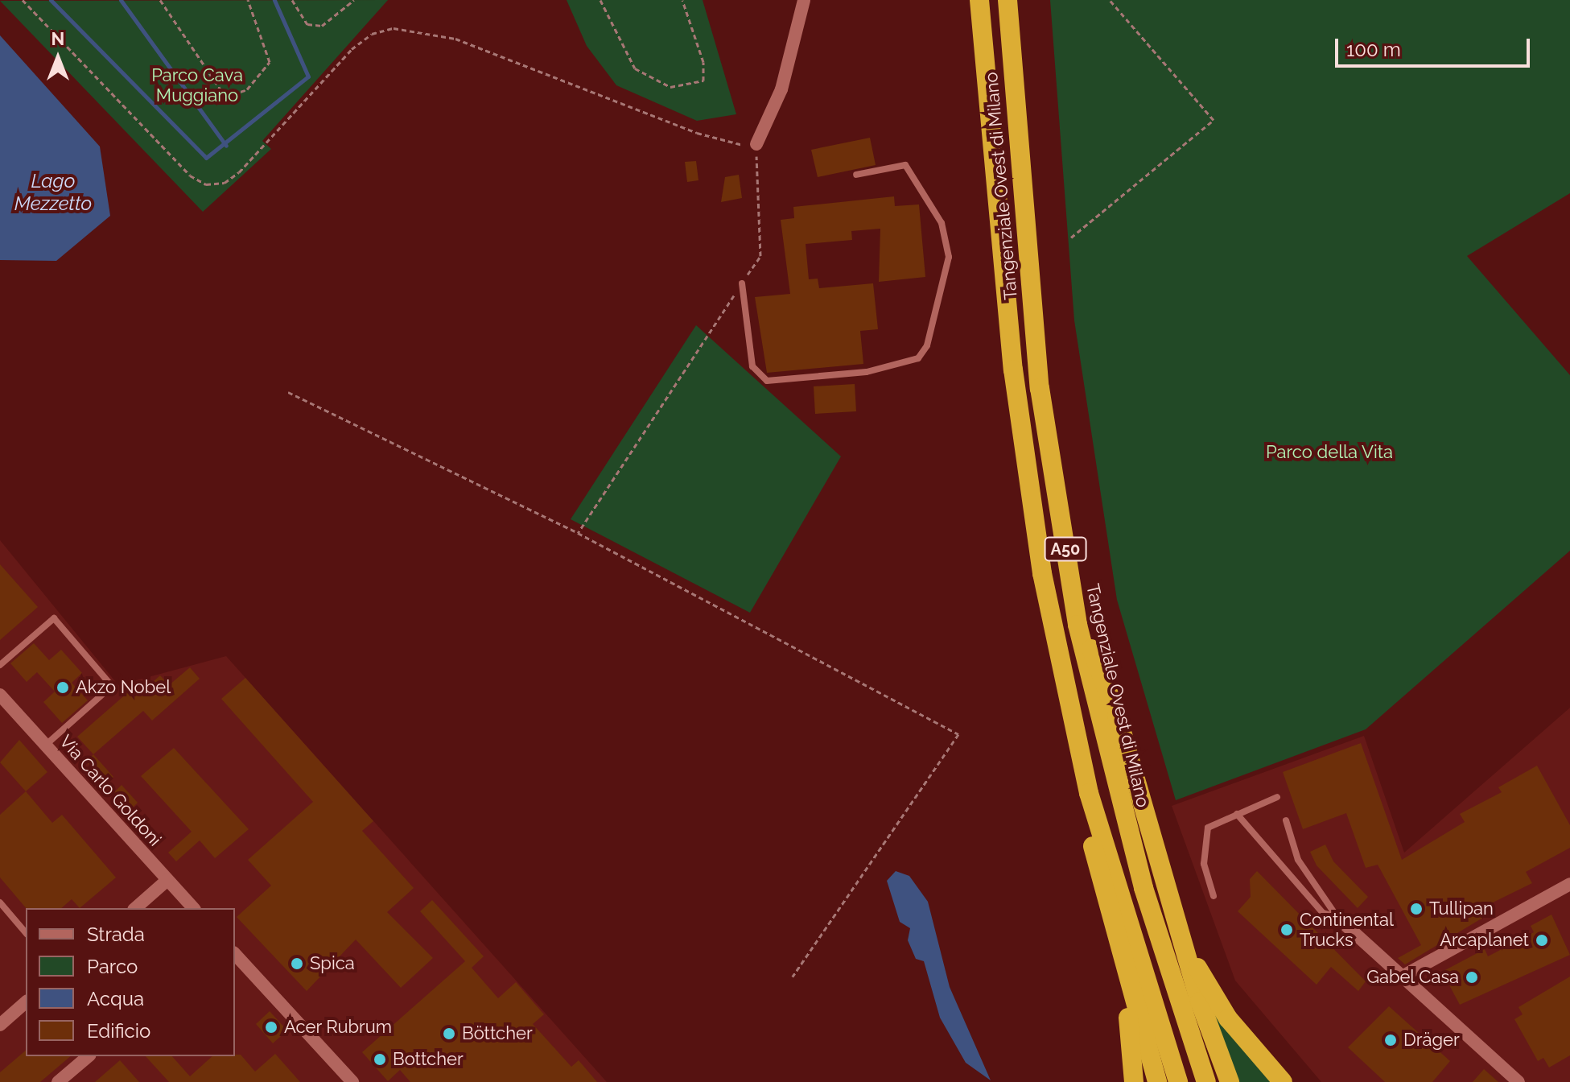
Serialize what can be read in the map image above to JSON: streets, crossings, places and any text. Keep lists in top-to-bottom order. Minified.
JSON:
{"streets":{"highway":["Tangenziale Ovest di Milano","A50"],"street":["Via Carlo Goldoni"]},"water":["Lago Mezzetto"],"parks":["Parco Cava Muggiano","Parco della Vita"],"places":["Akzo Nobel","Tullipan","Continental Trucks","Arcaplanet","Spica","Gabel Casa","Acer Rubrum","Böttcher","Dräger","Bottcher"],"legend":["Strada","Parco","Acqua","Edificio"],"scale_bar":"100 m","north":"top"}
